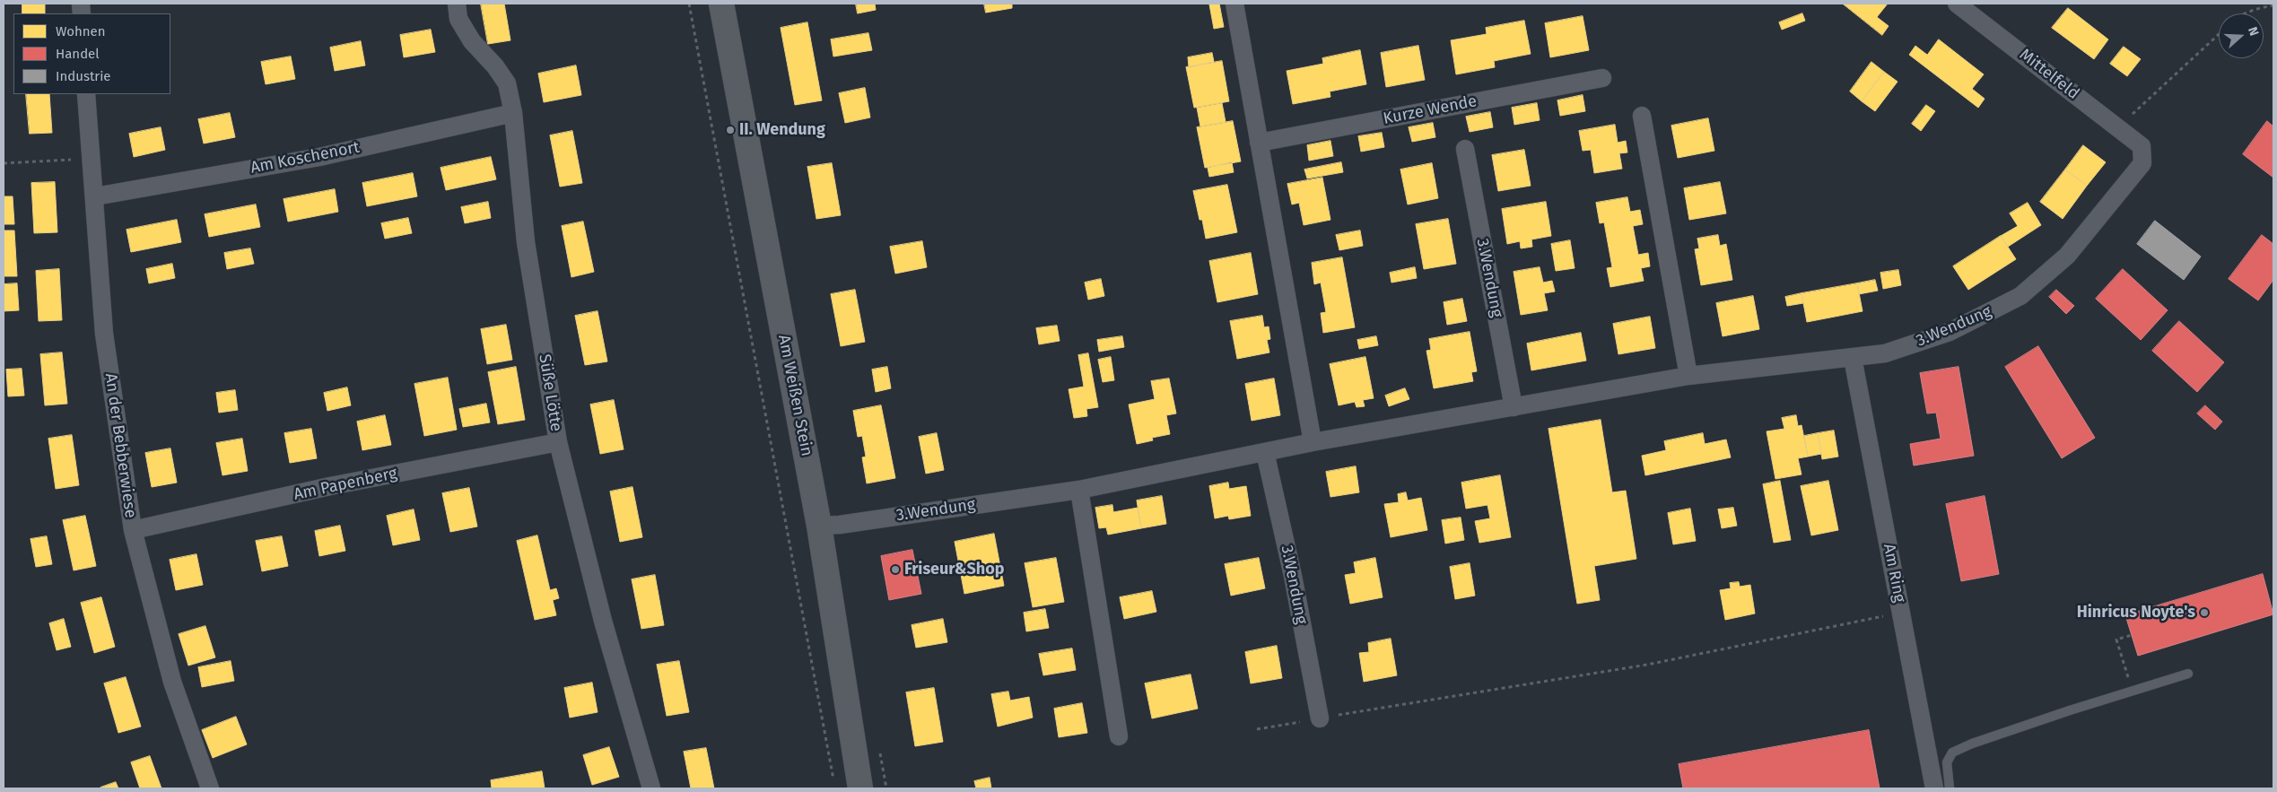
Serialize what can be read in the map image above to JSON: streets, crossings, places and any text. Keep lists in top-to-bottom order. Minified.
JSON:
{"streets":{"street":["Mittelfeld","Kurze Wende","Am Koschenort","3.Wendung","Süße Lötte","Am Weißen Stein","An der Bebberwiese","Am Papenberg","Am Ring"]},"crossings":[["Mittelfeld","3.Wendung"],["Am Koschenort","Süße Lötte"],["Am Koschenort","An der Bebberwiese"],["3.Wendung","Am Weißen Stein"],["3.Wendung","Am Ring"],["Süße Lötte","Am Papenberg"],["An der Bebberwiese","Am Papenberg"]],"places":["II. Wendung","Friseur&Shop","Hinricus Noyte's"],"legend":["Wohnen","Handel","Industrie"],"north":"right"}
